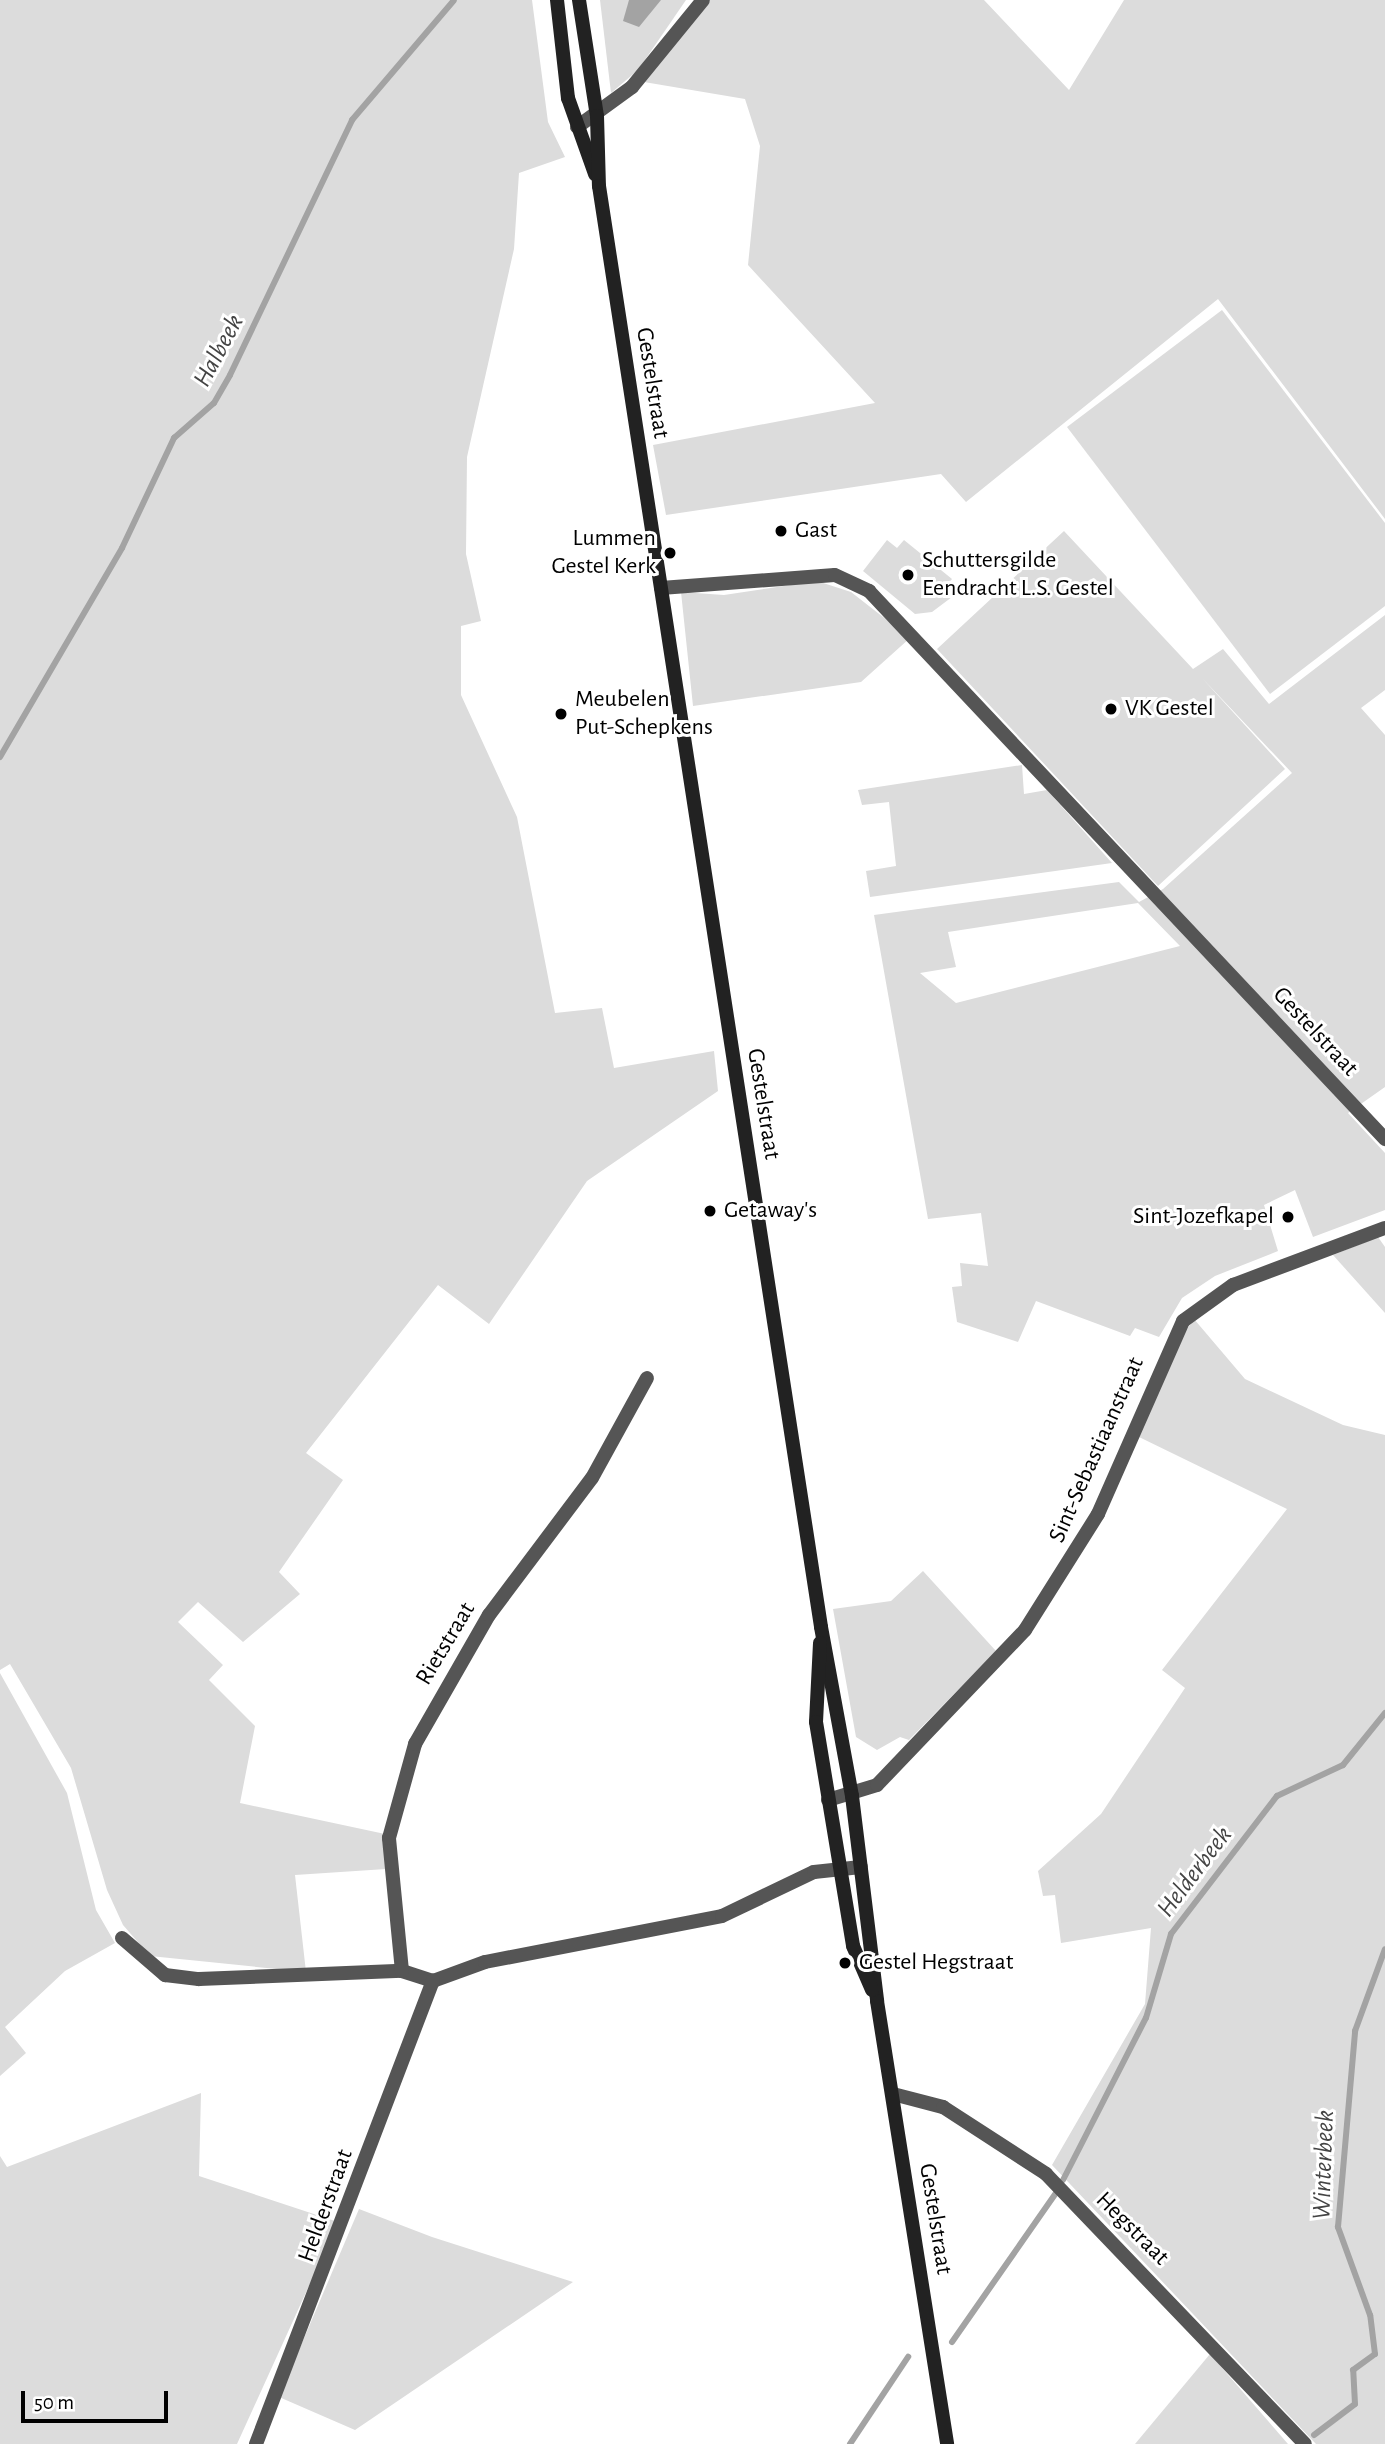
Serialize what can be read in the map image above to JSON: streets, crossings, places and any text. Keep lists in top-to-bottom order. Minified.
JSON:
{"streets":{"main road":["Gestelstraat"],"street":["Sint-Sebastiaanstraat","Rietstraat","Helderstraat","Hegstraat"]},"crossings":[["Gestelstraat","Sint-Sebastiaanstraat"],["Gestelstraat","Hegstraat"]],"water":["Halbeek","Helderbeek","Winterbeek"],"places":["Gast","Lummen Gestel Kerk","Schuttersgilde Eendracht L.S. Gestel","VK Gestel","Meubelen Put-Schepkens","Getaway's","Sint-Jozefkapel","Gestel Hegstraat"],"scale_bar":"50 m"}
